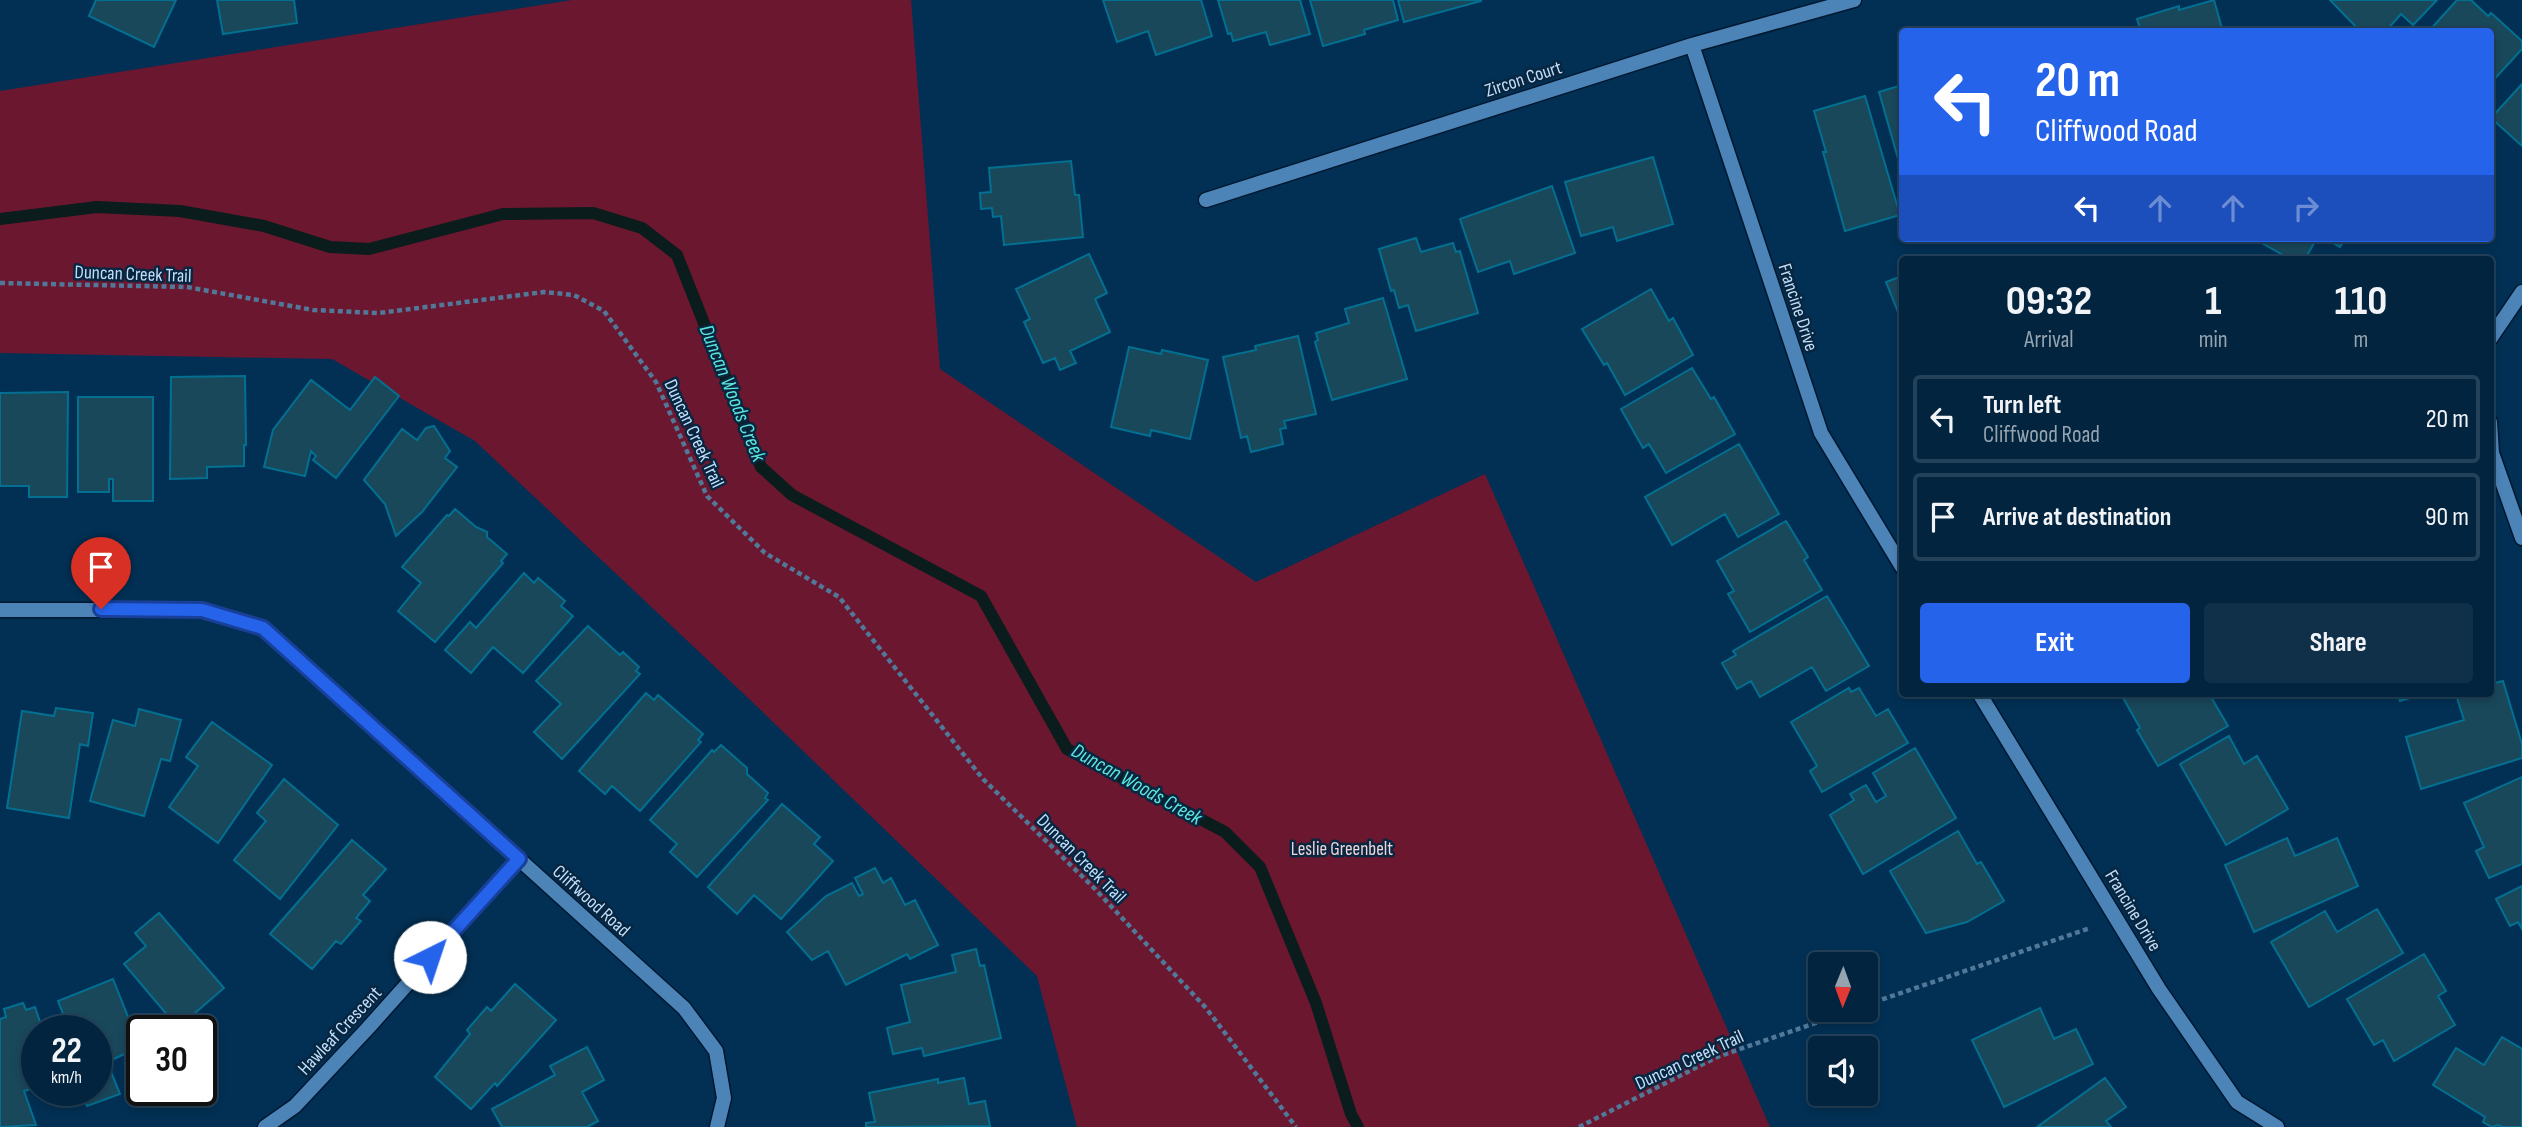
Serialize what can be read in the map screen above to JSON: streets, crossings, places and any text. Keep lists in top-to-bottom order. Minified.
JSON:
{"streets":{"street":["Zircon Court","Francine Drive","Cliffwood Road","Hawleaf Crescent"],"path":["Duncan Creek Trail"]},"crossings":[["Zircon Court","Francine Drive"],["Cliffwood Road","Hawleaf Crescent"]],"water":["Duncan Woods Creek"],"parks":["Leslie Greenbelt"],"north":"bottom","page":{"turn":["20 m","Cliffwood Road"],"eta":["09:32","Arrival","1","min","110","m"],"list":[{"name":"Turn left","note":"Cliffwood Road","value":"20 m"},{"name":"Arrive at destination","value":"90 m"}],"buttons":["Exit","Share"],"speed":"22 km/h","limit":"30"}}
